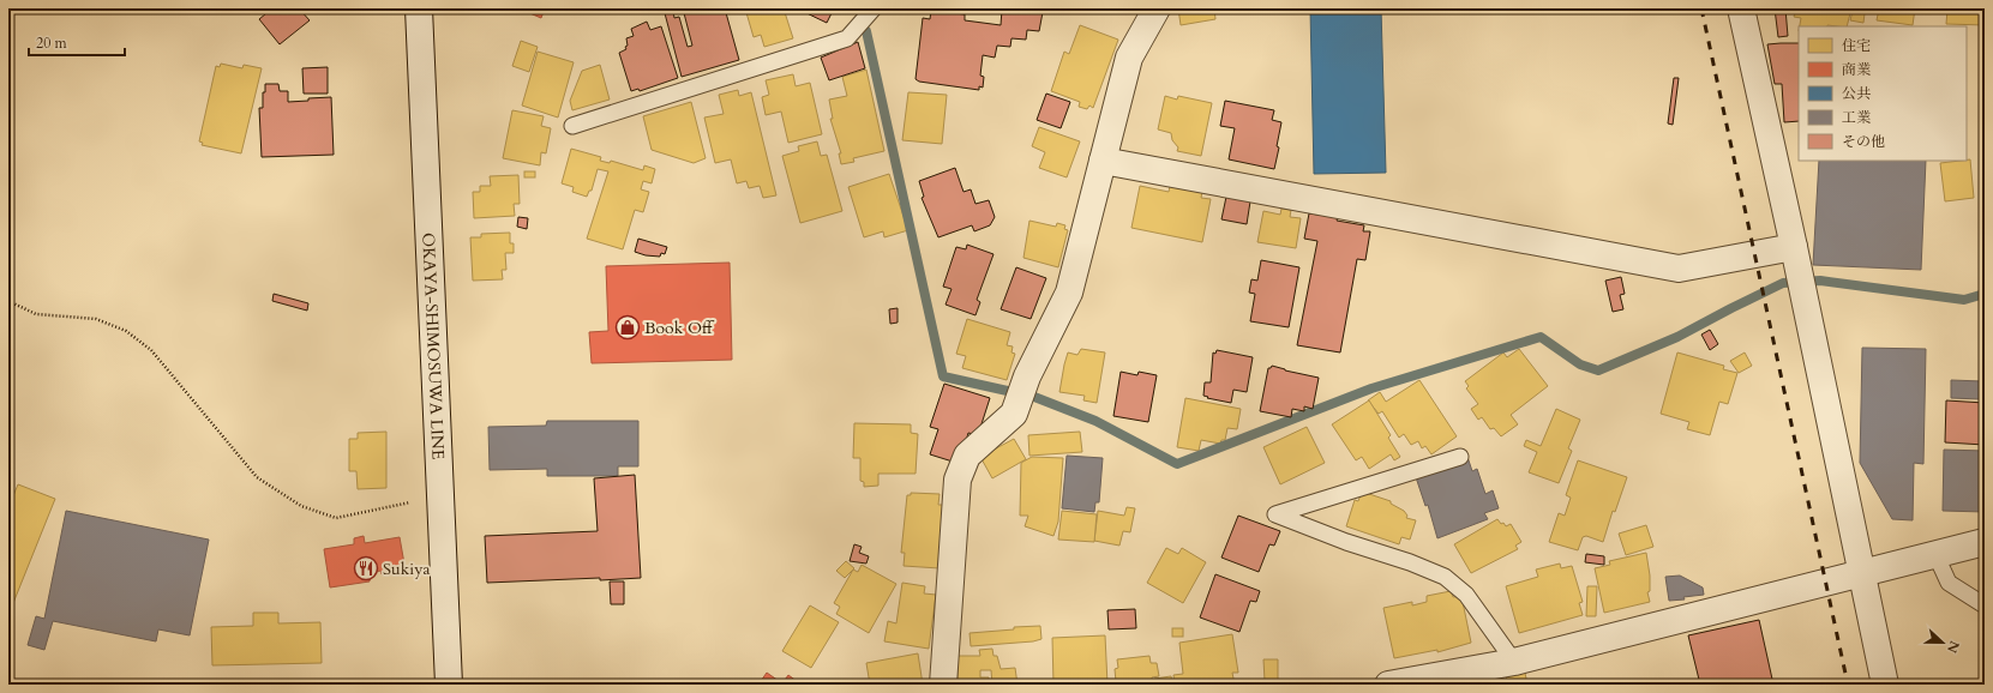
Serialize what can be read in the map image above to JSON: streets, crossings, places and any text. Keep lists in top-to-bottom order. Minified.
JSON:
{"streets":{"street":["OKAYA-SHIMOSUWA LINE"]},"places":{"shop":["Book Off"],"restaurant":["Sukiya"]},"legend":["住宅","商業","公共","工業","その他"],"scale_bar":"20 m","north":"right"}
